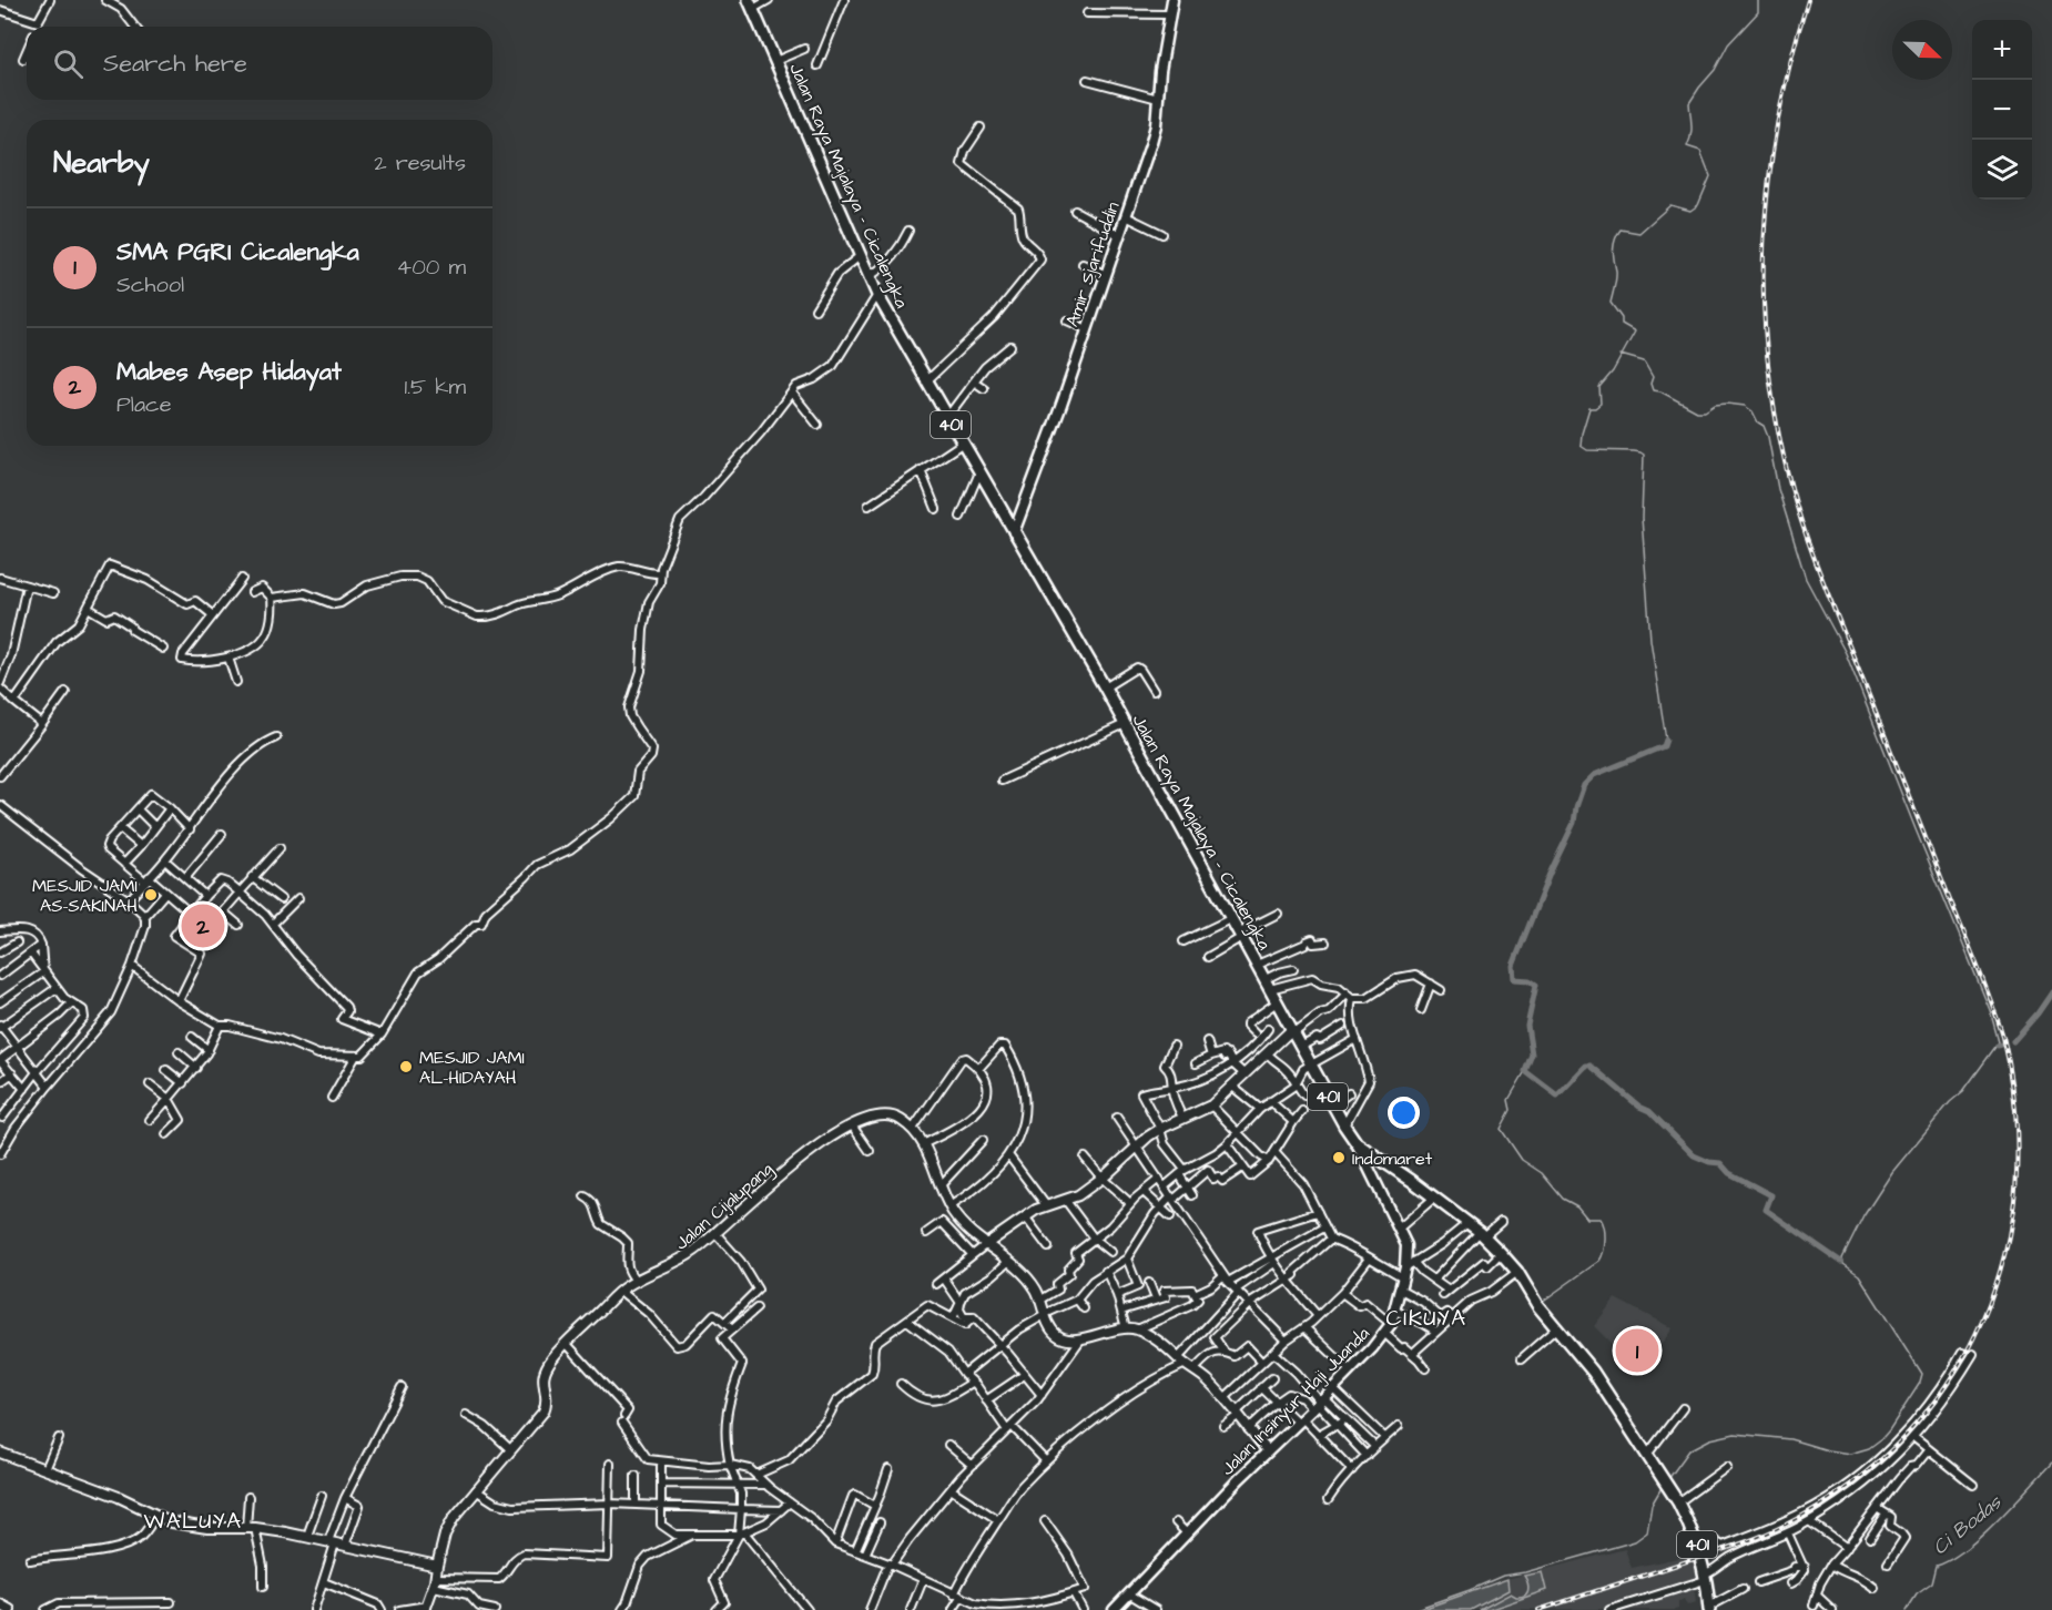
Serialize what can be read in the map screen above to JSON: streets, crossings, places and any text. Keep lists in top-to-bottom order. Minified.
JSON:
{"streets":{"main road":["Jalan Raya Majalaya - Cicalengka","Amir Sjarifuddin","401","Jalan Insinyur Haji Juanda"],"street":["Jalan Cijalupang"]},"crossings":[["Jalan Raya Majalaya - Cicalengka","Amir Sjarifuddin"],["Jalan Raya Majalaya - Cicalengka","Jalan Insinyur Haji Juanda"]],"districts":["CIKUYA","WALUYA"],"water":["Ci Bodas"],"places":["MESJID JAMI AS-SAKINAH","MESJID JAMI AL-HIDAYAH","Indomaret"],"north":"bottom right","page":{"map_buttons":["+","−"],"search":"Search here","heading":["Nearby","2 results"],"list":[{"mark":"1","name":"SMA PGRI Cicalengka","note":"School","value":"400 m"},{"mark":"2","name":"Mabes Asep Hidayat","note":"Place","value":"1.5 km"}],"pins":["2","1"]}}
